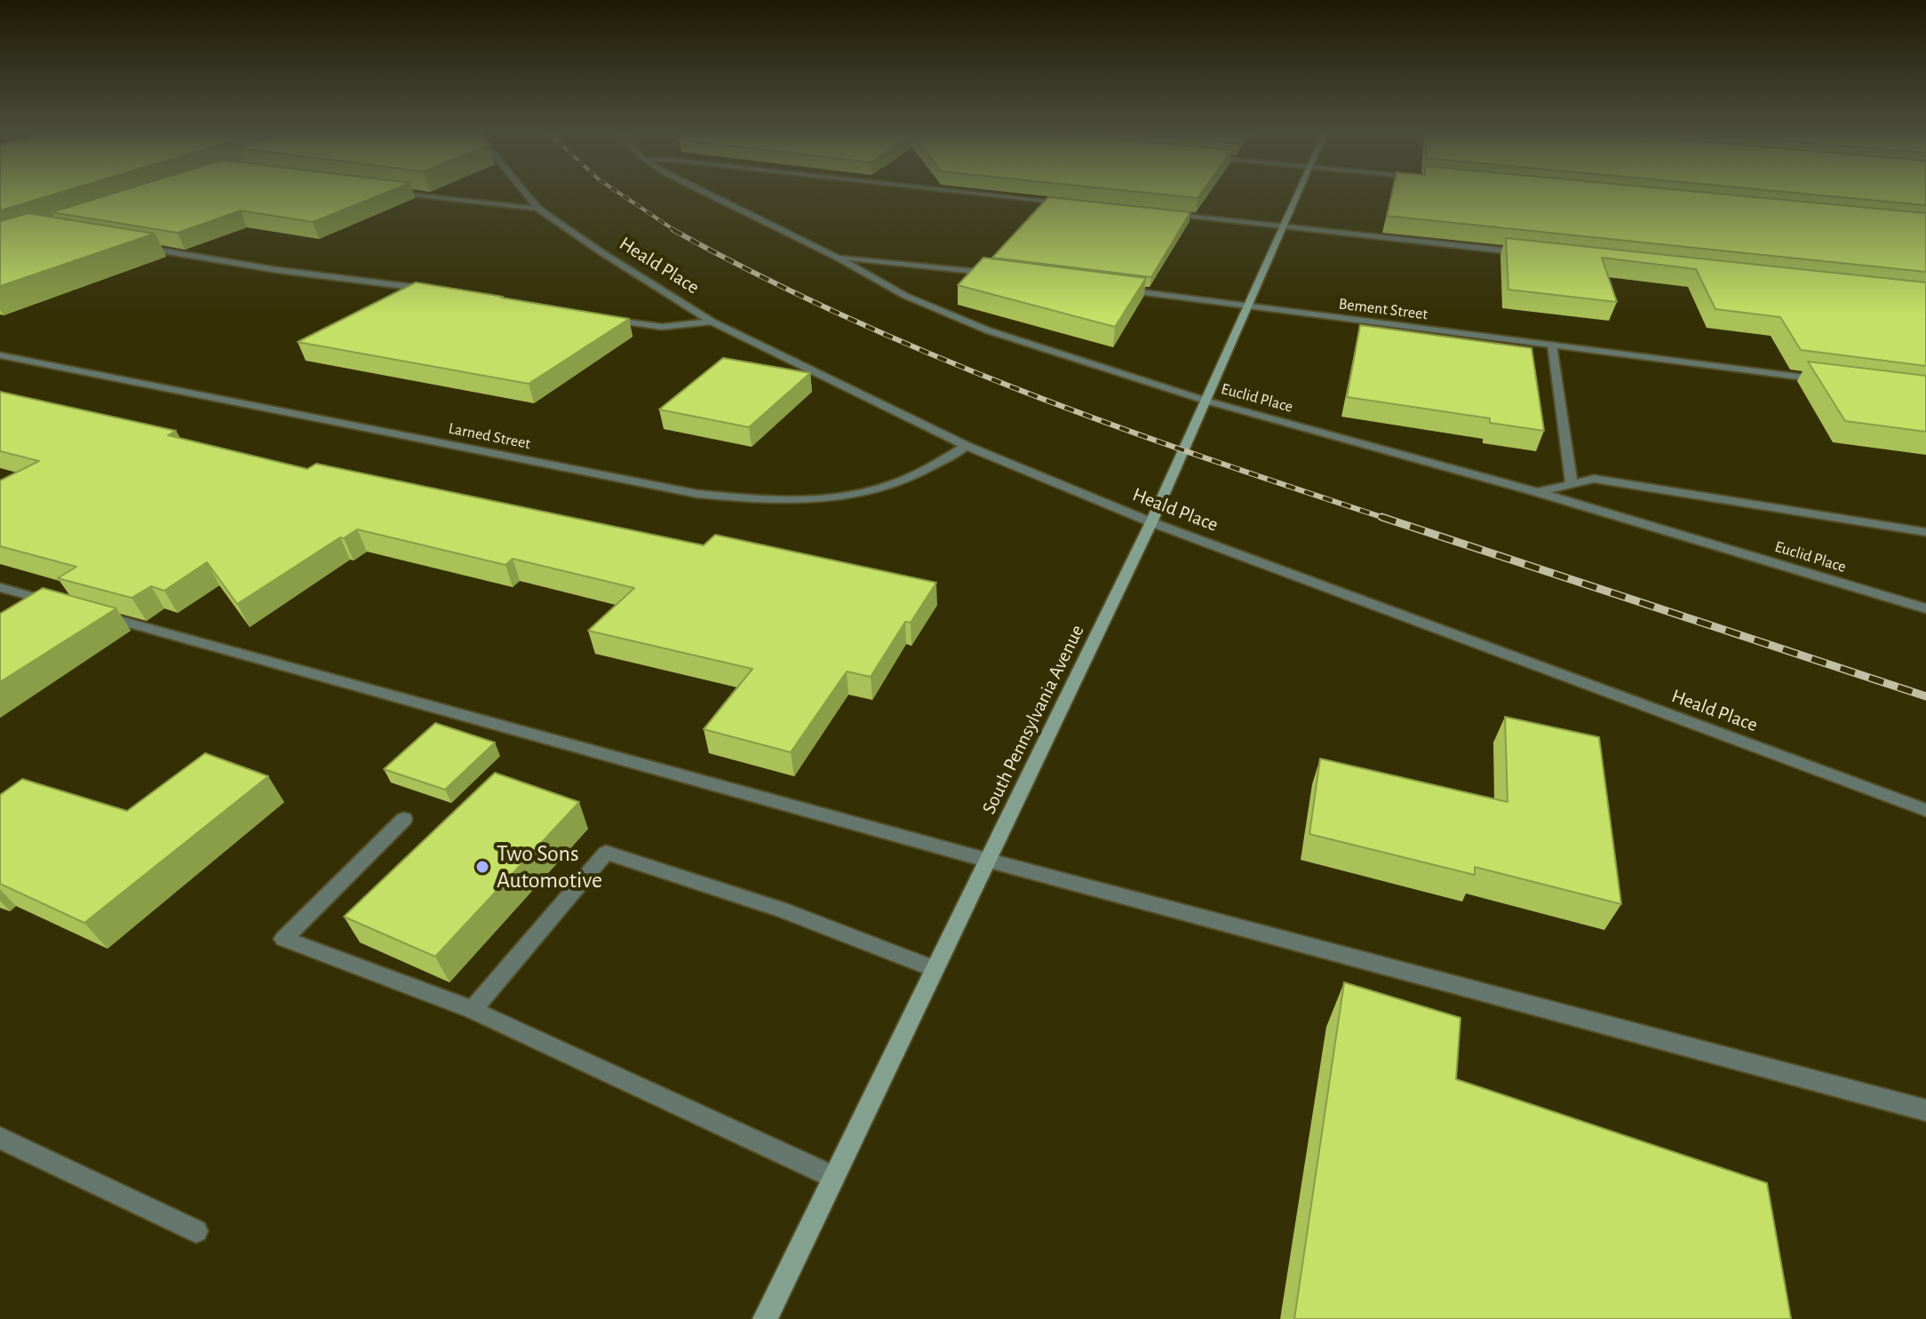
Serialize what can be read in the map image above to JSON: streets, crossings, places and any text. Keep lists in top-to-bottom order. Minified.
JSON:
{"streets":{"main road":["South Pennsylvania Avenue"],"street":["Heald Place","Bement Street","Euclid Place","Larned Street"]},"crossings":[["Heald Place","Larned Street"],["Heald Place","South Pennsylvania Avenue"],["Bement Street","South Pennsylvania Avenue"],["Euclid Place","South Pennsylvania Avenue"]],"places":["Two Sons Automotive"]}
